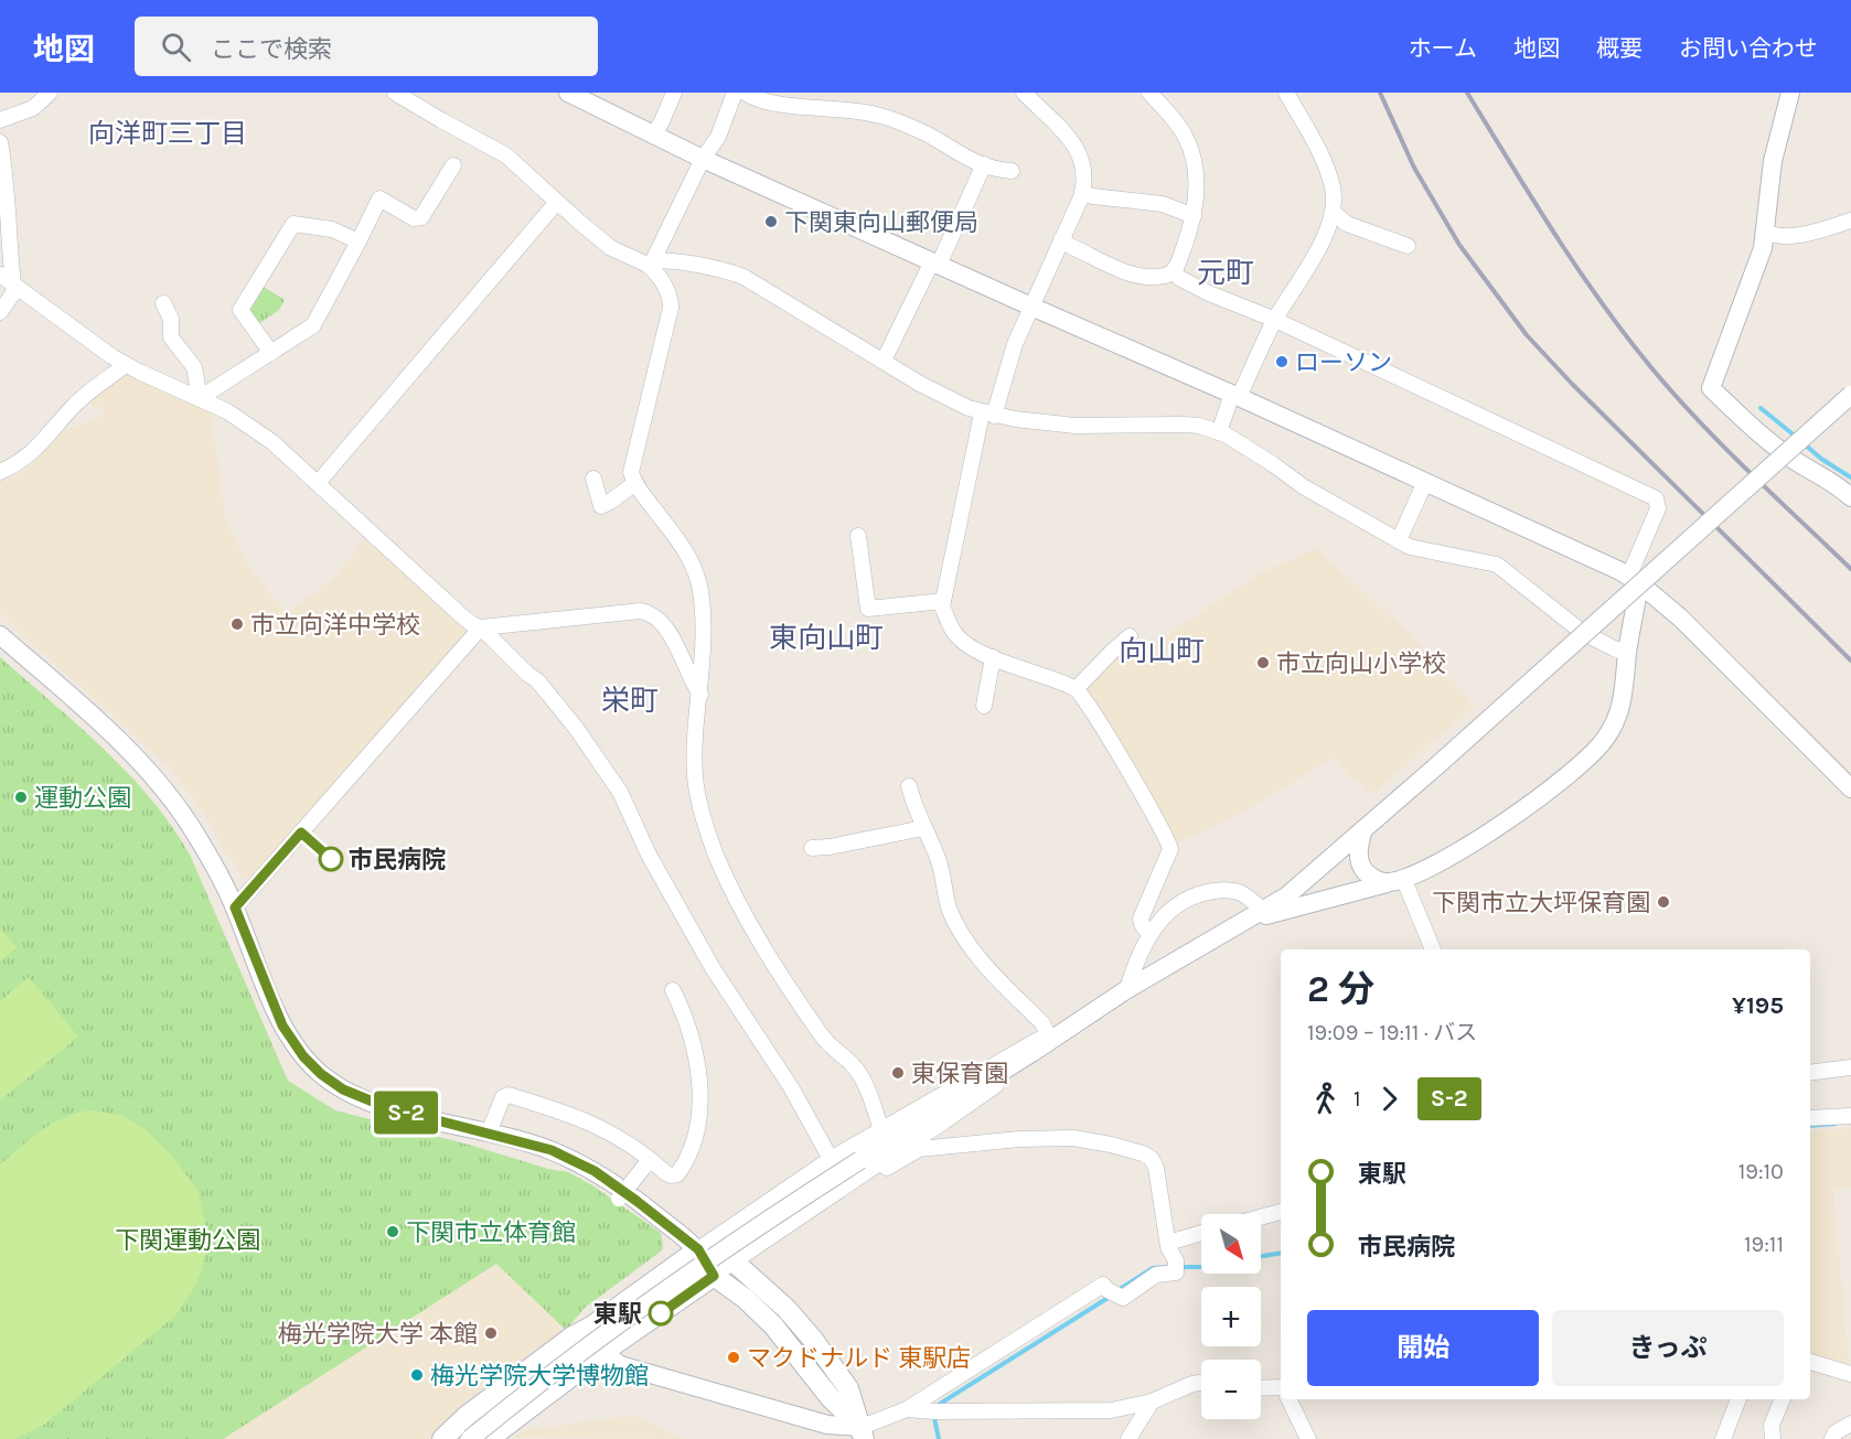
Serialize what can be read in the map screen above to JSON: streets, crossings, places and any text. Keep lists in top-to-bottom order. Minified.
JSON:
{"districts":["向洋町三丁目","元町","東向山町","向山町","栄町"],"parks":["下関運動公園"],"places":["下関東向山郵便局","ローソン","市立向洋中学校","市立向山小学校","運動公園","市民病院","下関市立大坪保育園","東保育園","下関市立体育館","東駅","梅光学院大学 本館","マクドナルド 東駅店","梅光学院大学博物館"],"lines":["bus line S-2"],"north":"bottom right","page":{"header":"地図","search":"ここで検索","nav":["ホーム","地図","概要","お問い合わせ"],"on_map":"S-2","heading":["2 分","19:09 – 19:11 · バス","¥195"],"legs":["1","S-2"],"list":[{"name":"東駅","value":"19:10"},{"name":"市民病院","value":"19:11"}],"map_buttons":["+","−"],"buttons":["開始","きっぷ"]}}
